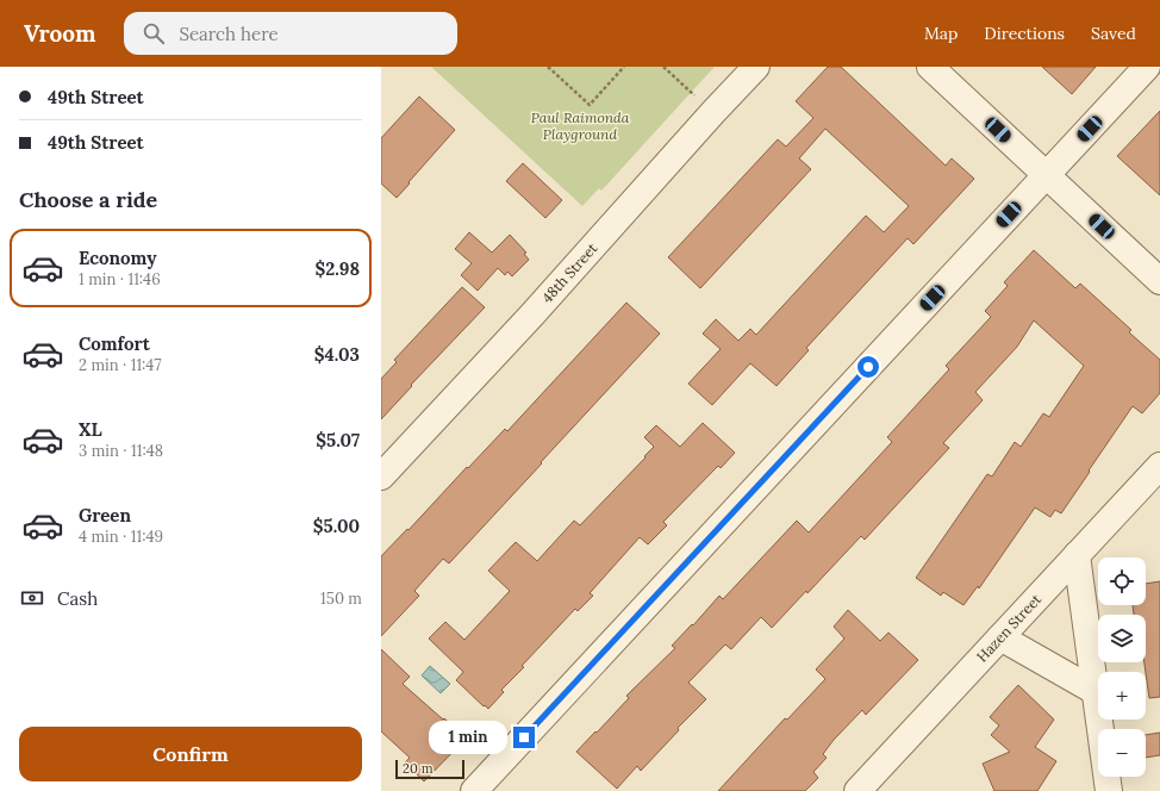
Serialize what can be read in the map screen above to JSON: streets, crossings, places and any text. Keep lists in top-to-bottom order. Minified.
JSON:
{"streets":{"street":["48th Street","Hazen Street"]},"parks":["Paul Raimonda Playground"],"scale_bar":"20 m","page":{"header":"Vroom","search":"Search here","nav":["Map","Directions","Saved"],"banner":["49th Street","49th Street"],"heading":"Choose a ride","list":[{"name":"Economy","note":"1 min · 11:46","value":"$2.98"},{"name":"Comfort","note":"2 min · 11:47","value":"$4.03"},{"name":"XL","note":"3 min · 11:48","value":"$5.07"},{"name":"Green","note":"4 min · 11:49","value":"$5.00"}],"map_buttons":["+","−"],"pay":["Cash","150 m"],"buttons":"Confirm","bubble":"1 min","scale":"20 m"}}
